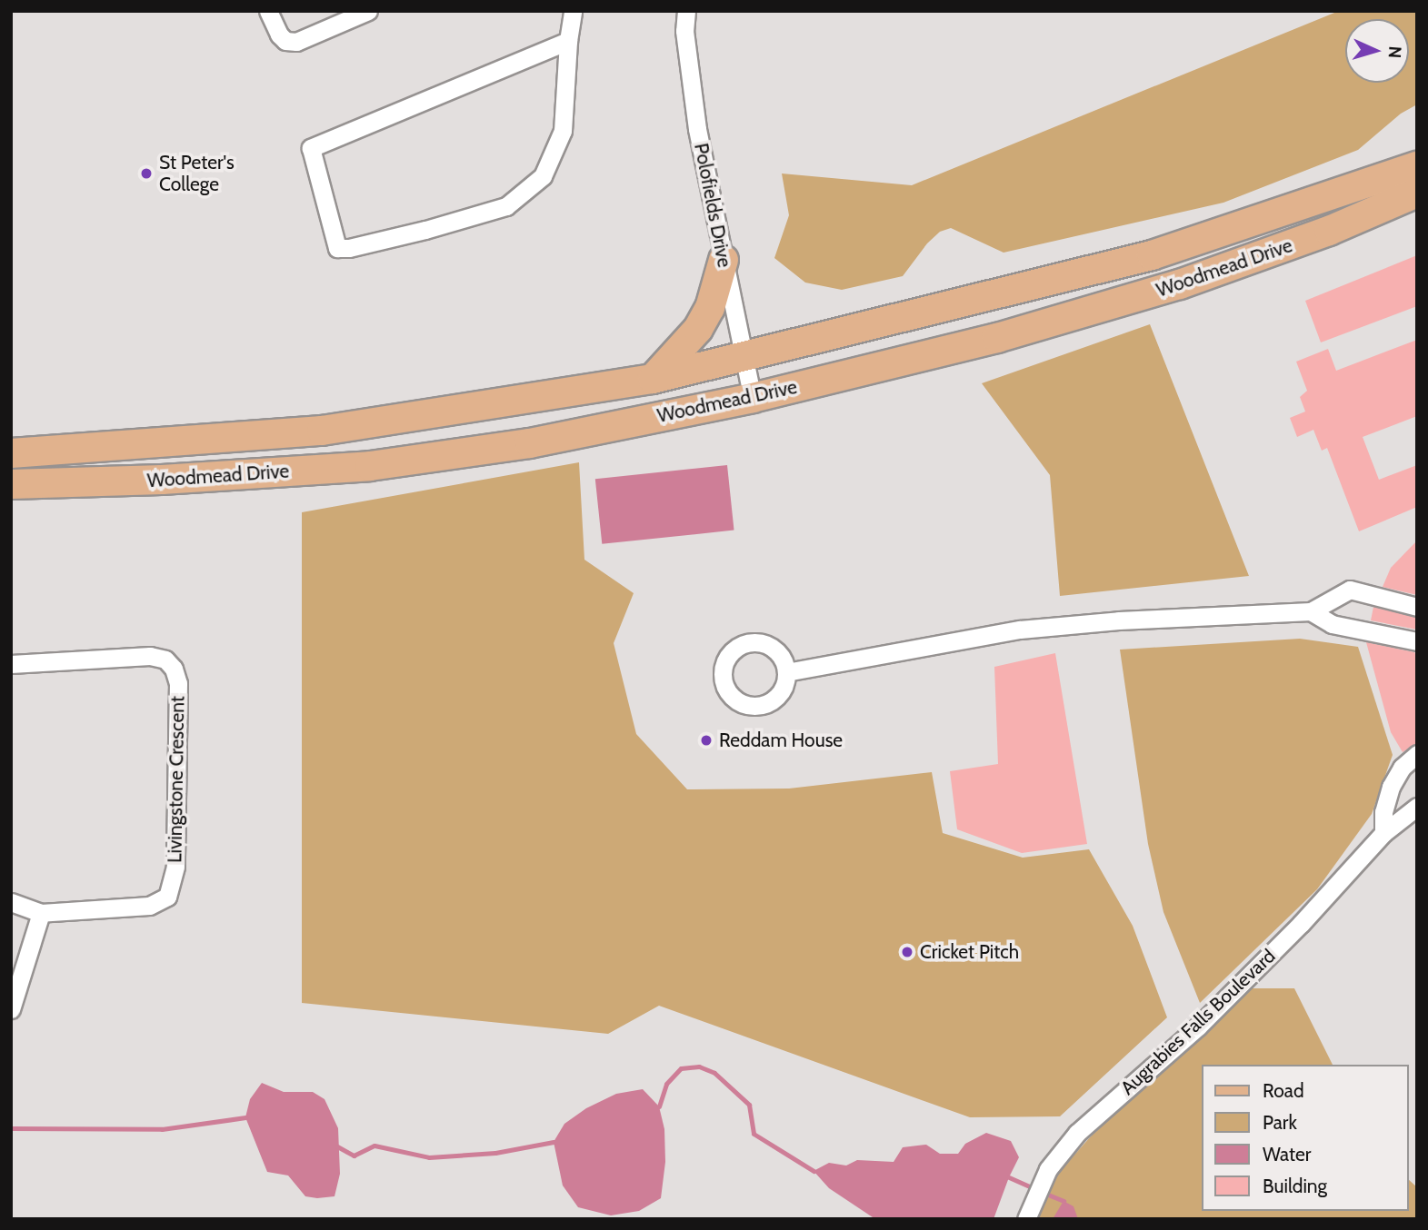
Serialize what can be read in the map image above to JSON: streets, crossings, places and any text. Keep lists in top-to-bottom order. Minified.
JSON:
{"streets":{"main road":["Woodmead Drive"],"street":["Polofields Drive","Livingstone Crescent","Augrabies Falls Boulevard"]},"crossings":[["Polofields Drive","Woodmead Drive"]],"places":["St Peter's College","Reddam House","Cricket Pitch"],"legend":["Road","Park","Water","Building"],"north":"right"}
